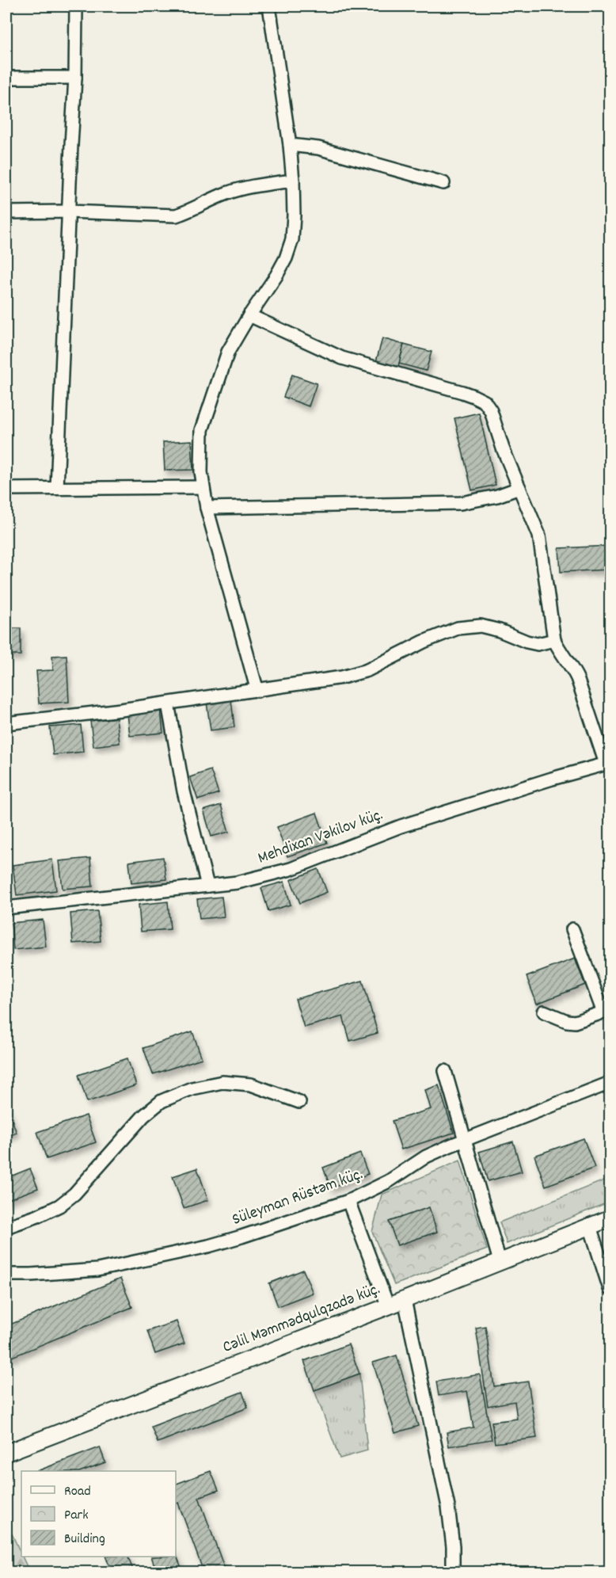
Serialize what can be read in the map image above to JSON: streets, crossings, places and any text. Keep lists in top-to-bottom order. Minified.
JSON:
{"streets":{"street":["Mehdixan Vəkilov küç.","Süleyman Rüstəm küç.","Cəlil Məmmədqulqzadə küç."]},"legend":["Road","Park","Building"]}
